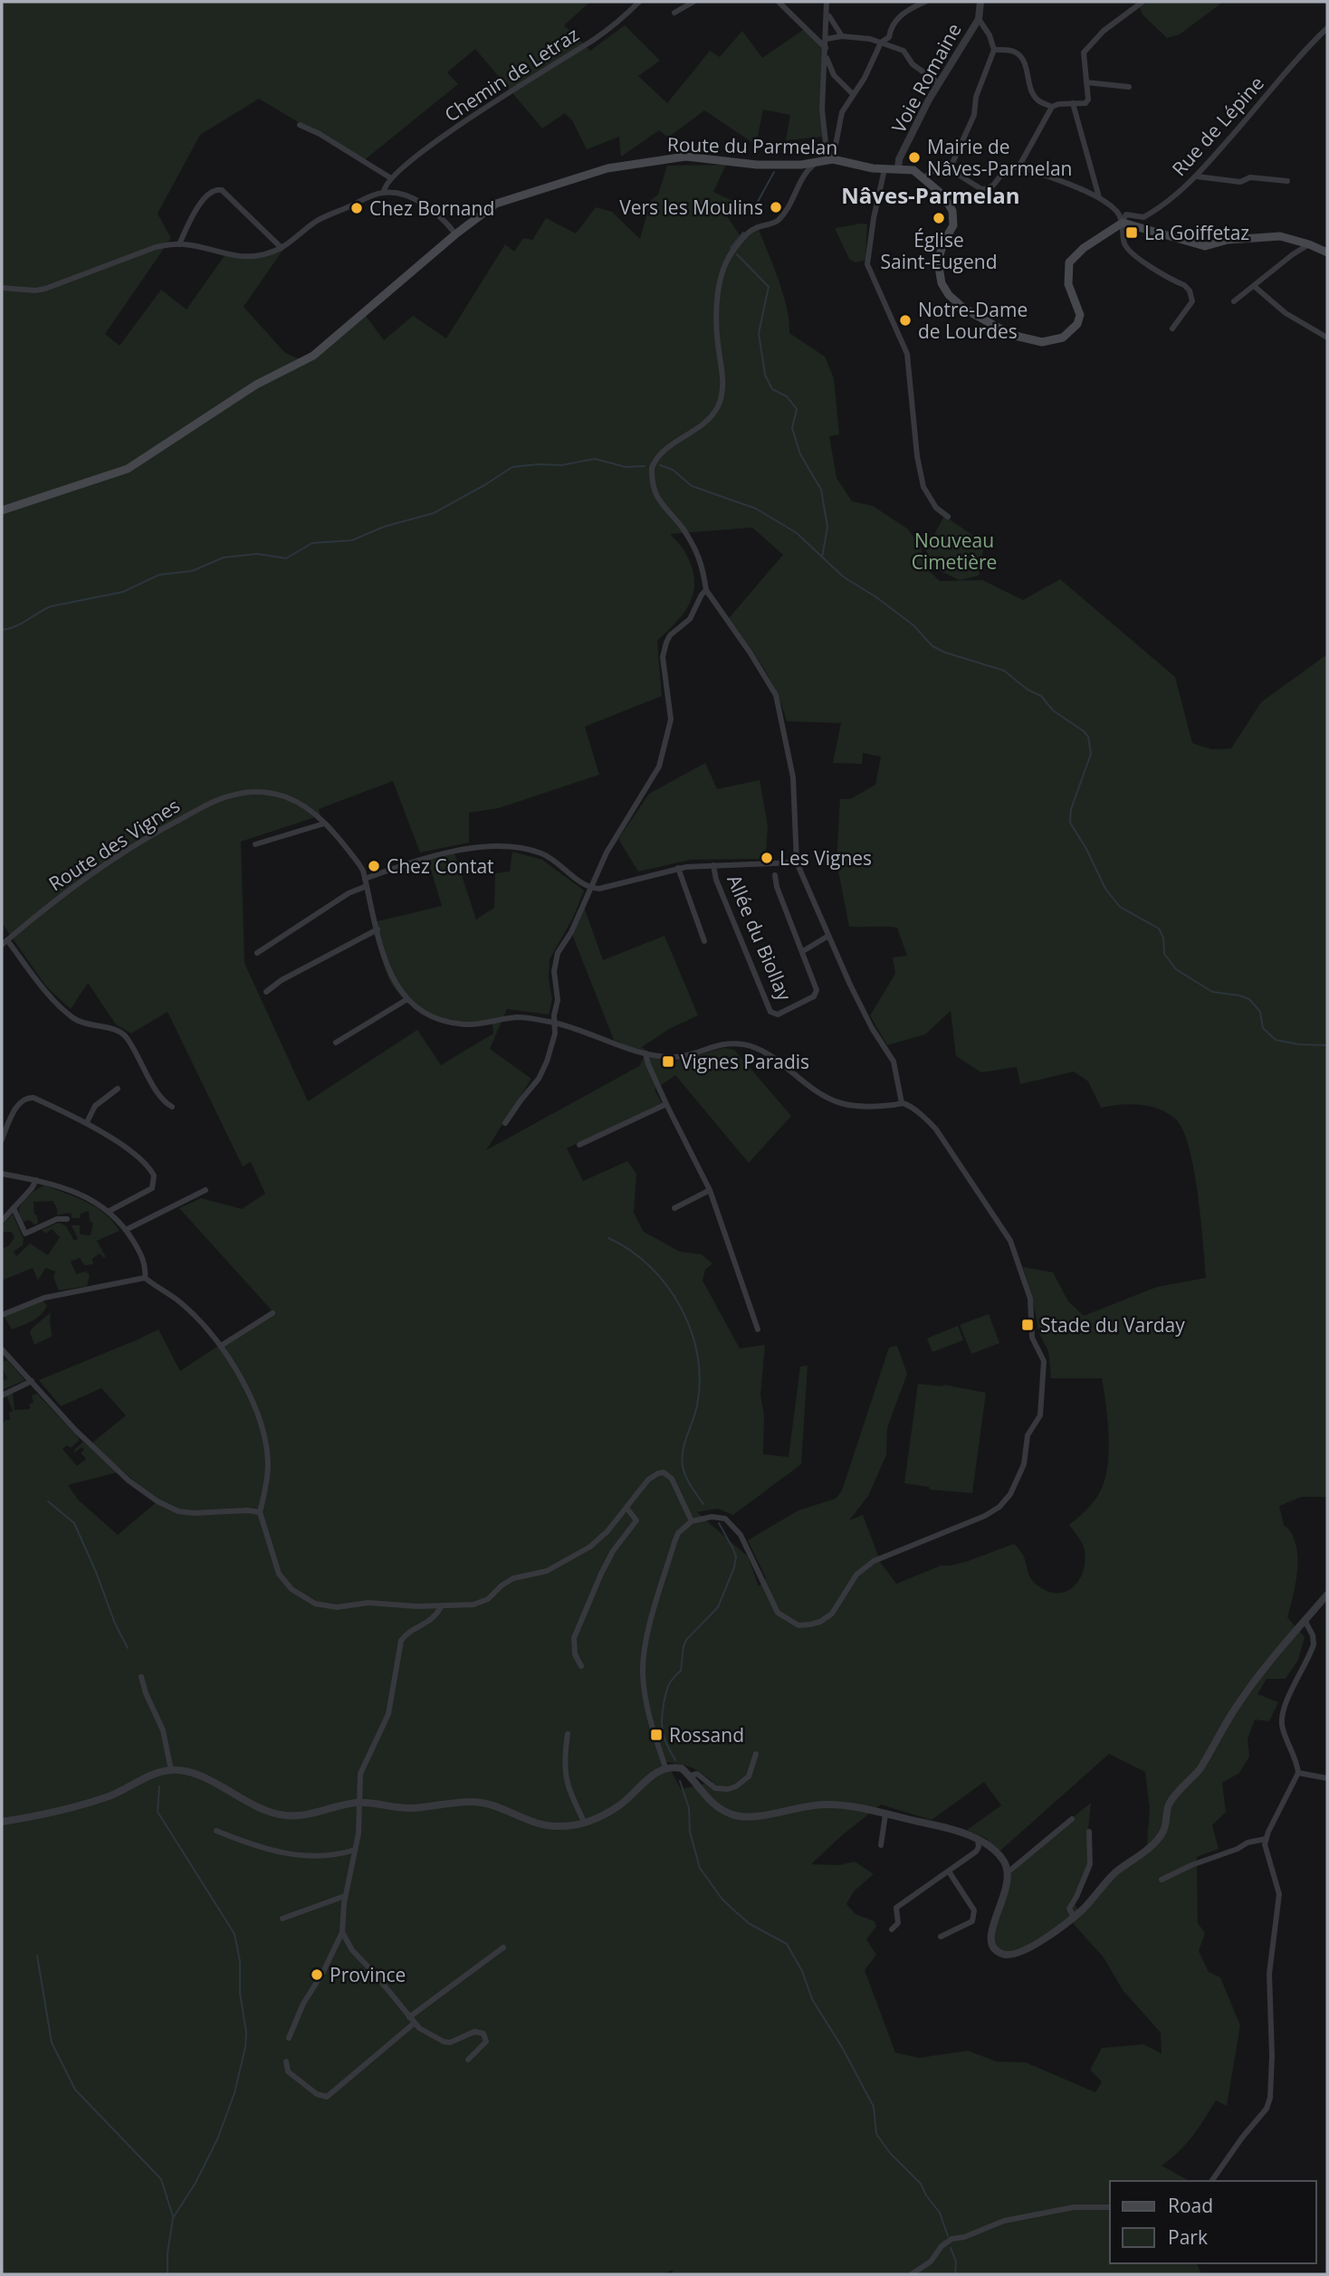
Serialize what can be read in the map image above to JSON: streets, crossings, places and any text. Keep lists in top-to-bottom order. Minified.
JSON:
{"streets":{"main road":["Route du Parmelan"],"street":["Chemin de Letraz","Voie Romaine","Rue de Lépine","Route des Vignes","Allée du Biollay"]},"crossings":[["Voie Romaine","Route du Parmelan"]],"districts":["Nâves-Parmelan"],"parks":["Nouveau Cimetière"],"places":{"other":["Mairie de Nâves-Parmelan","Vers les Moulins","Chez Bornand","Église Saint-Eugend","Notre-Dame de Lourdes","Les Vignes","Chez Contat","Province"],"transit":["La Goiffetaz","Vignes Paradis","Stade du Varday","Rossand"]},"legend":["Road","Park"]}
